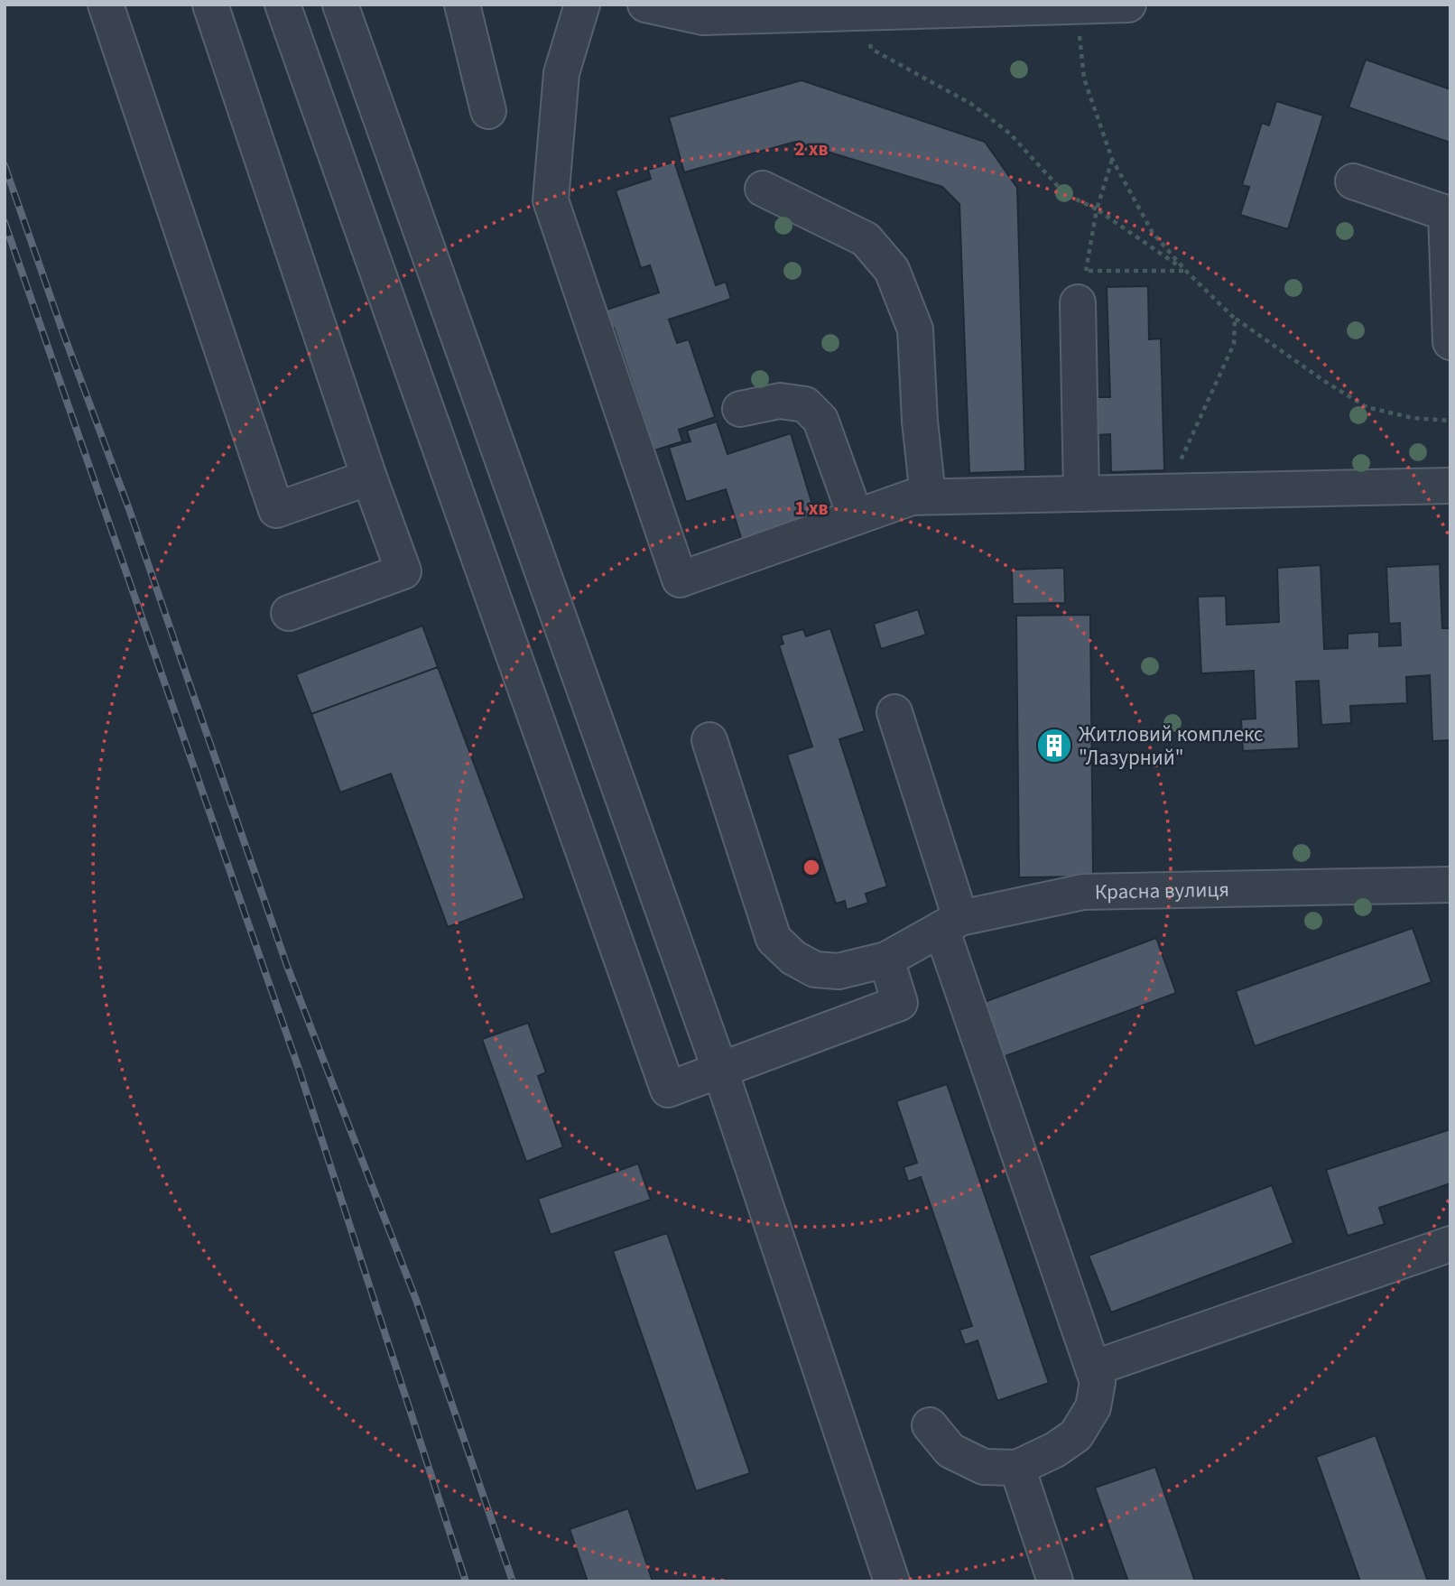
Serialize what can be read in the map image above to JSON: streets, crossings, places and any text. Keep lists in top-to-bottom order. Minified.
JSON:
{"streets":{"street":["Красна вулиця"]},"places":{"building":["Житловий комплекс \"Лазурний\""]},"rings":["2 хв","1 хв"]}
